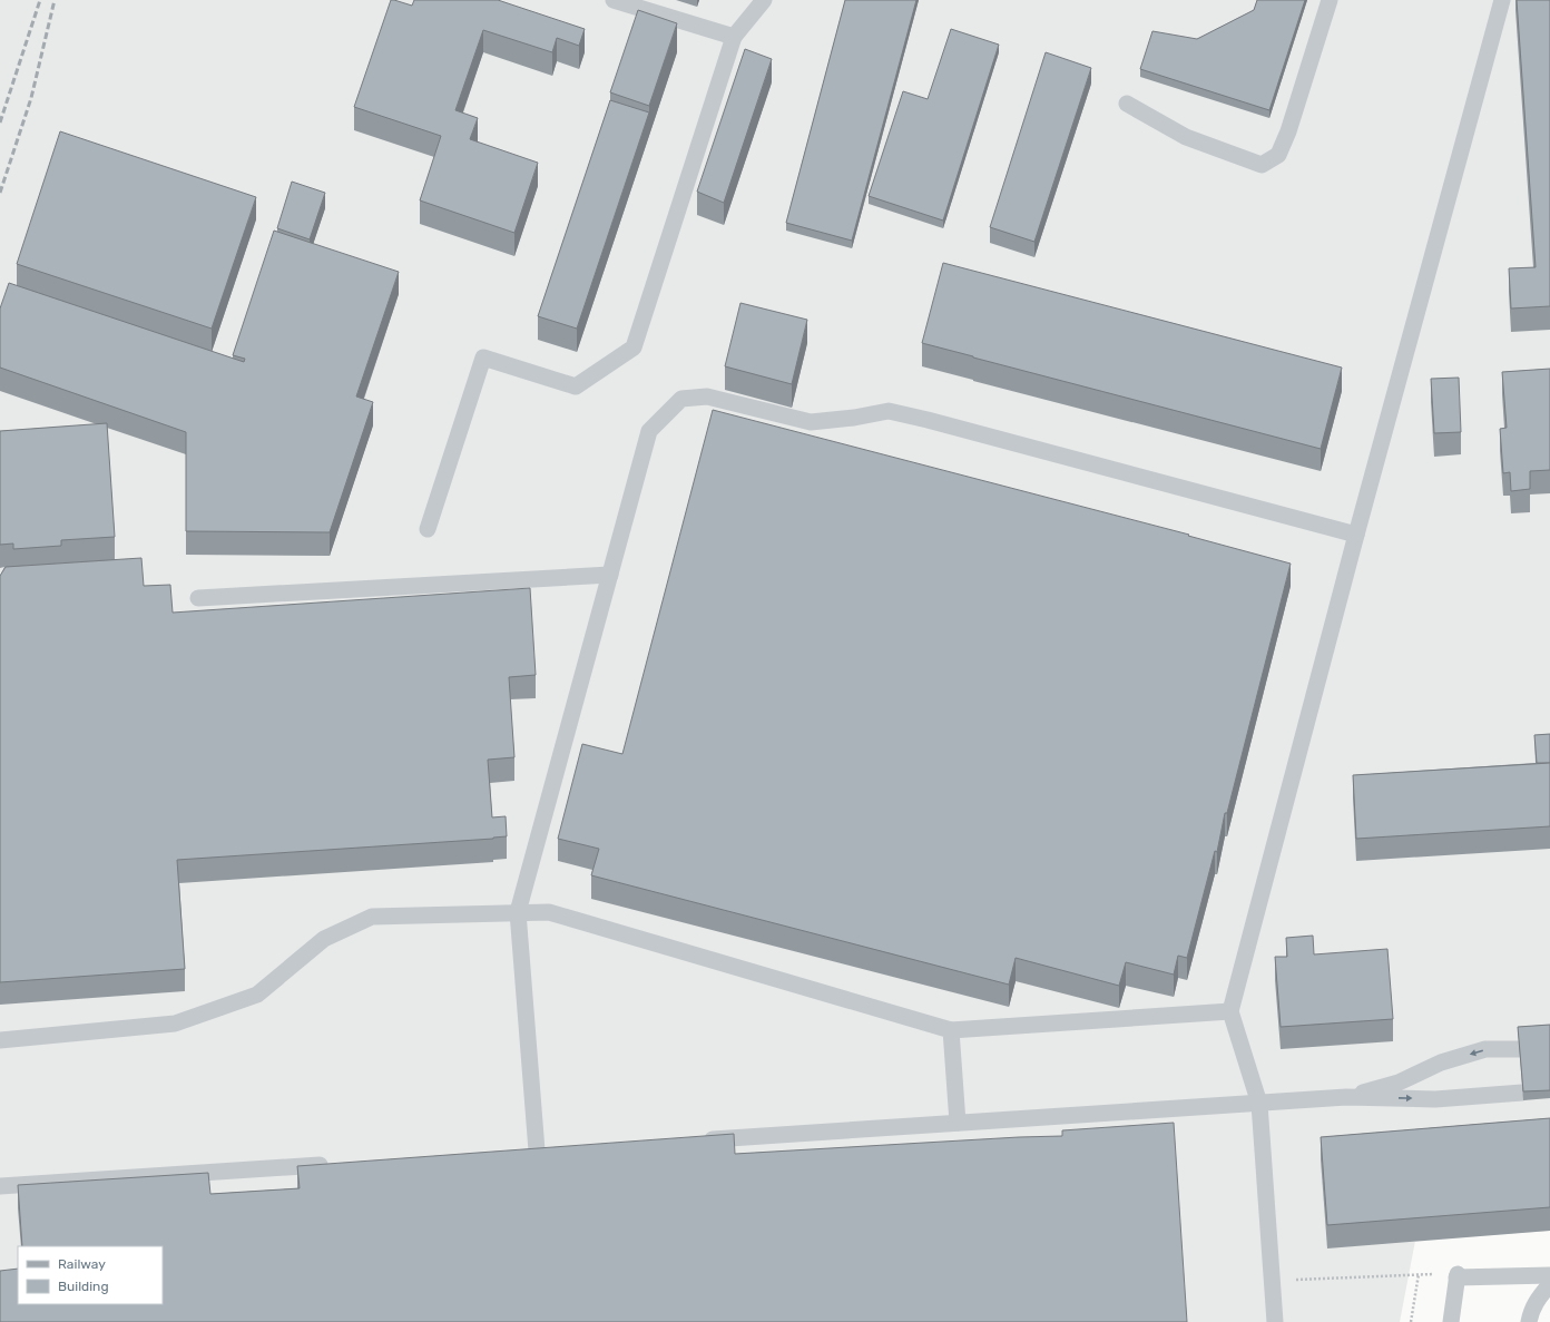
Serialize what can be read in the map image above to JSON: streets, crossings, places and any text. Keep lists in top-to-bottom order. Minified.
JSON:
{"legend":["Railway","Building"]}
